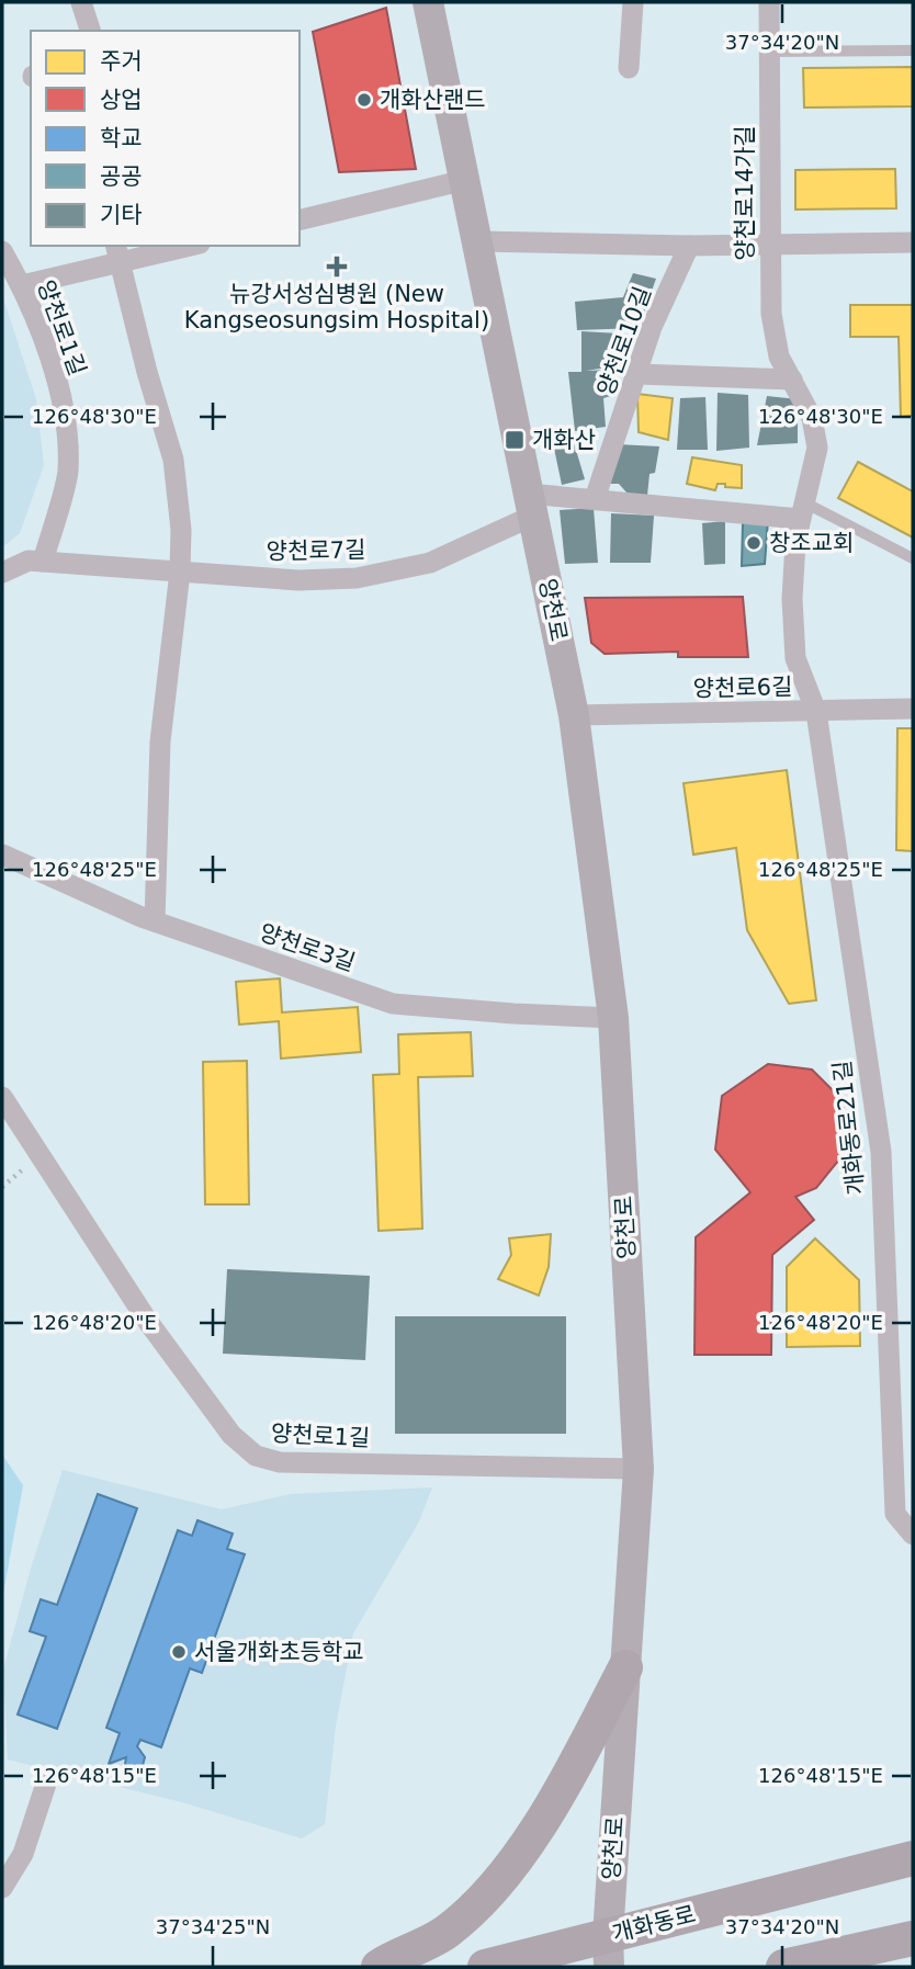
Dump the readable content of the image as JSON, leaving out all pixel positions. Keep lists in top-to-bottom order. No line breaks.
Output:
{"streets":{"main road":["양천로","개화동로"],"street":["양천로14가길","양천로1길","양천로10길","양천로7길","양천로6길","양천로3길","개화동로21길"]},"crossings":[["양천로14가길","양천로6길"],["양천로14가길","개화동로21길"],["양천로1길","양천로7길"],["양천로1길","양천로"],["양천로7길","양천로"],["양천로","양천로6길"],["양천로","양천로3길"],["양천로","개화동로"],["양천로6길","개화동로21길"]],"places":{"other":["개화산랜드","창조교회","서울개화초등학교"],"health":["뉴강서성심병원 (New Kangseosungsim Hospital)"],"transit":["개화산"]},"legend":["주거","상업","학교","공공","기타"],"coordinates":["37°34'20\"N","126°48'30\"E","126°48'25\"E","126°48'20\"E","126°48'15\"E","37°34'25\"N"]}
